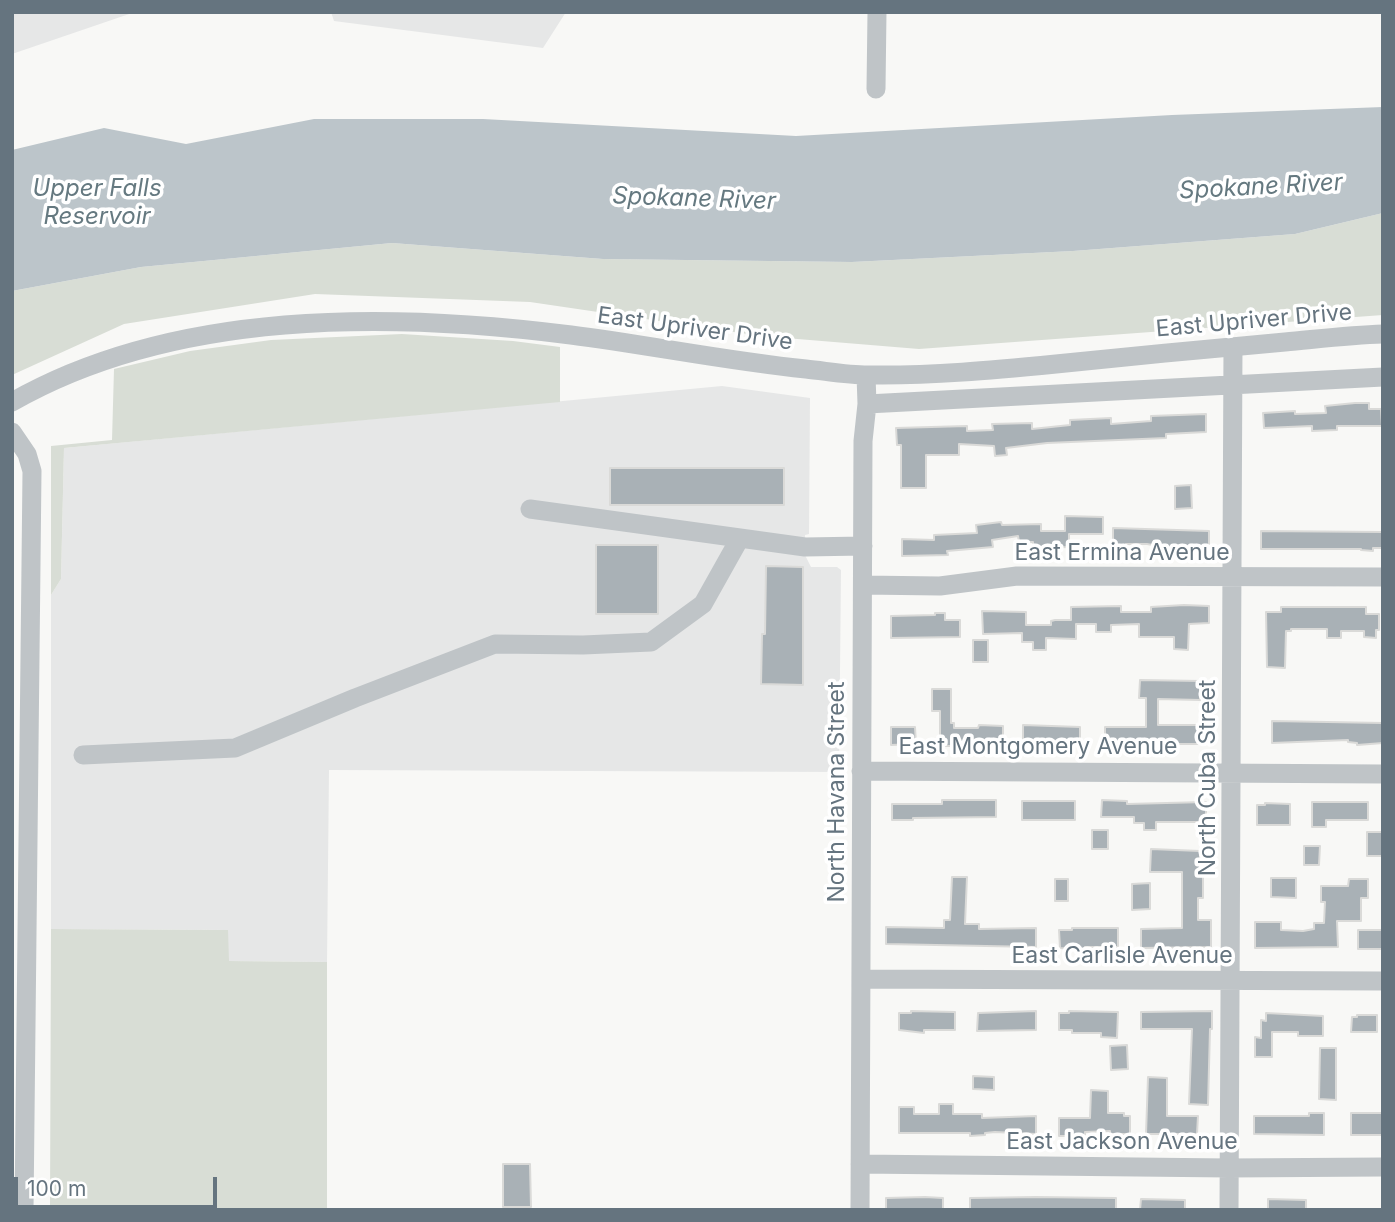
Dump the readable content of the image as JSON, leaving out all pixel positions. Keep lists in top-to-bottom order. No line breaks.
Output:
{"streets":{"street":["East Upriver Drive","East Ermina Avenue","East Montgomery Avenue","North Cuba Street","North Havana Street","East Carlisle Avenue","East Jackson Avenue"]},"crossings":[["East Upriver Drive","North Cuba Street"],["East Upriver Drive","North Havana Street"],["East Ermina Avenue","North Cuba Street"],["East Ermina Avenue","North Havana Street"],["East Montgomery Avenue","North Cuba Street"],["East Montgomery Avenue","North Havana Street"],["North Cuba Street","East Carlisle Avenue"],["North Cuba Street","East Jackson Avenue"],["North Havana Street","East Carlisle Avenue"],["North Havana Street","East Jackson Avenue"]],"water":["Spokane River","Upper Falls Reservoir"],"scale_bar":"100 m"}
